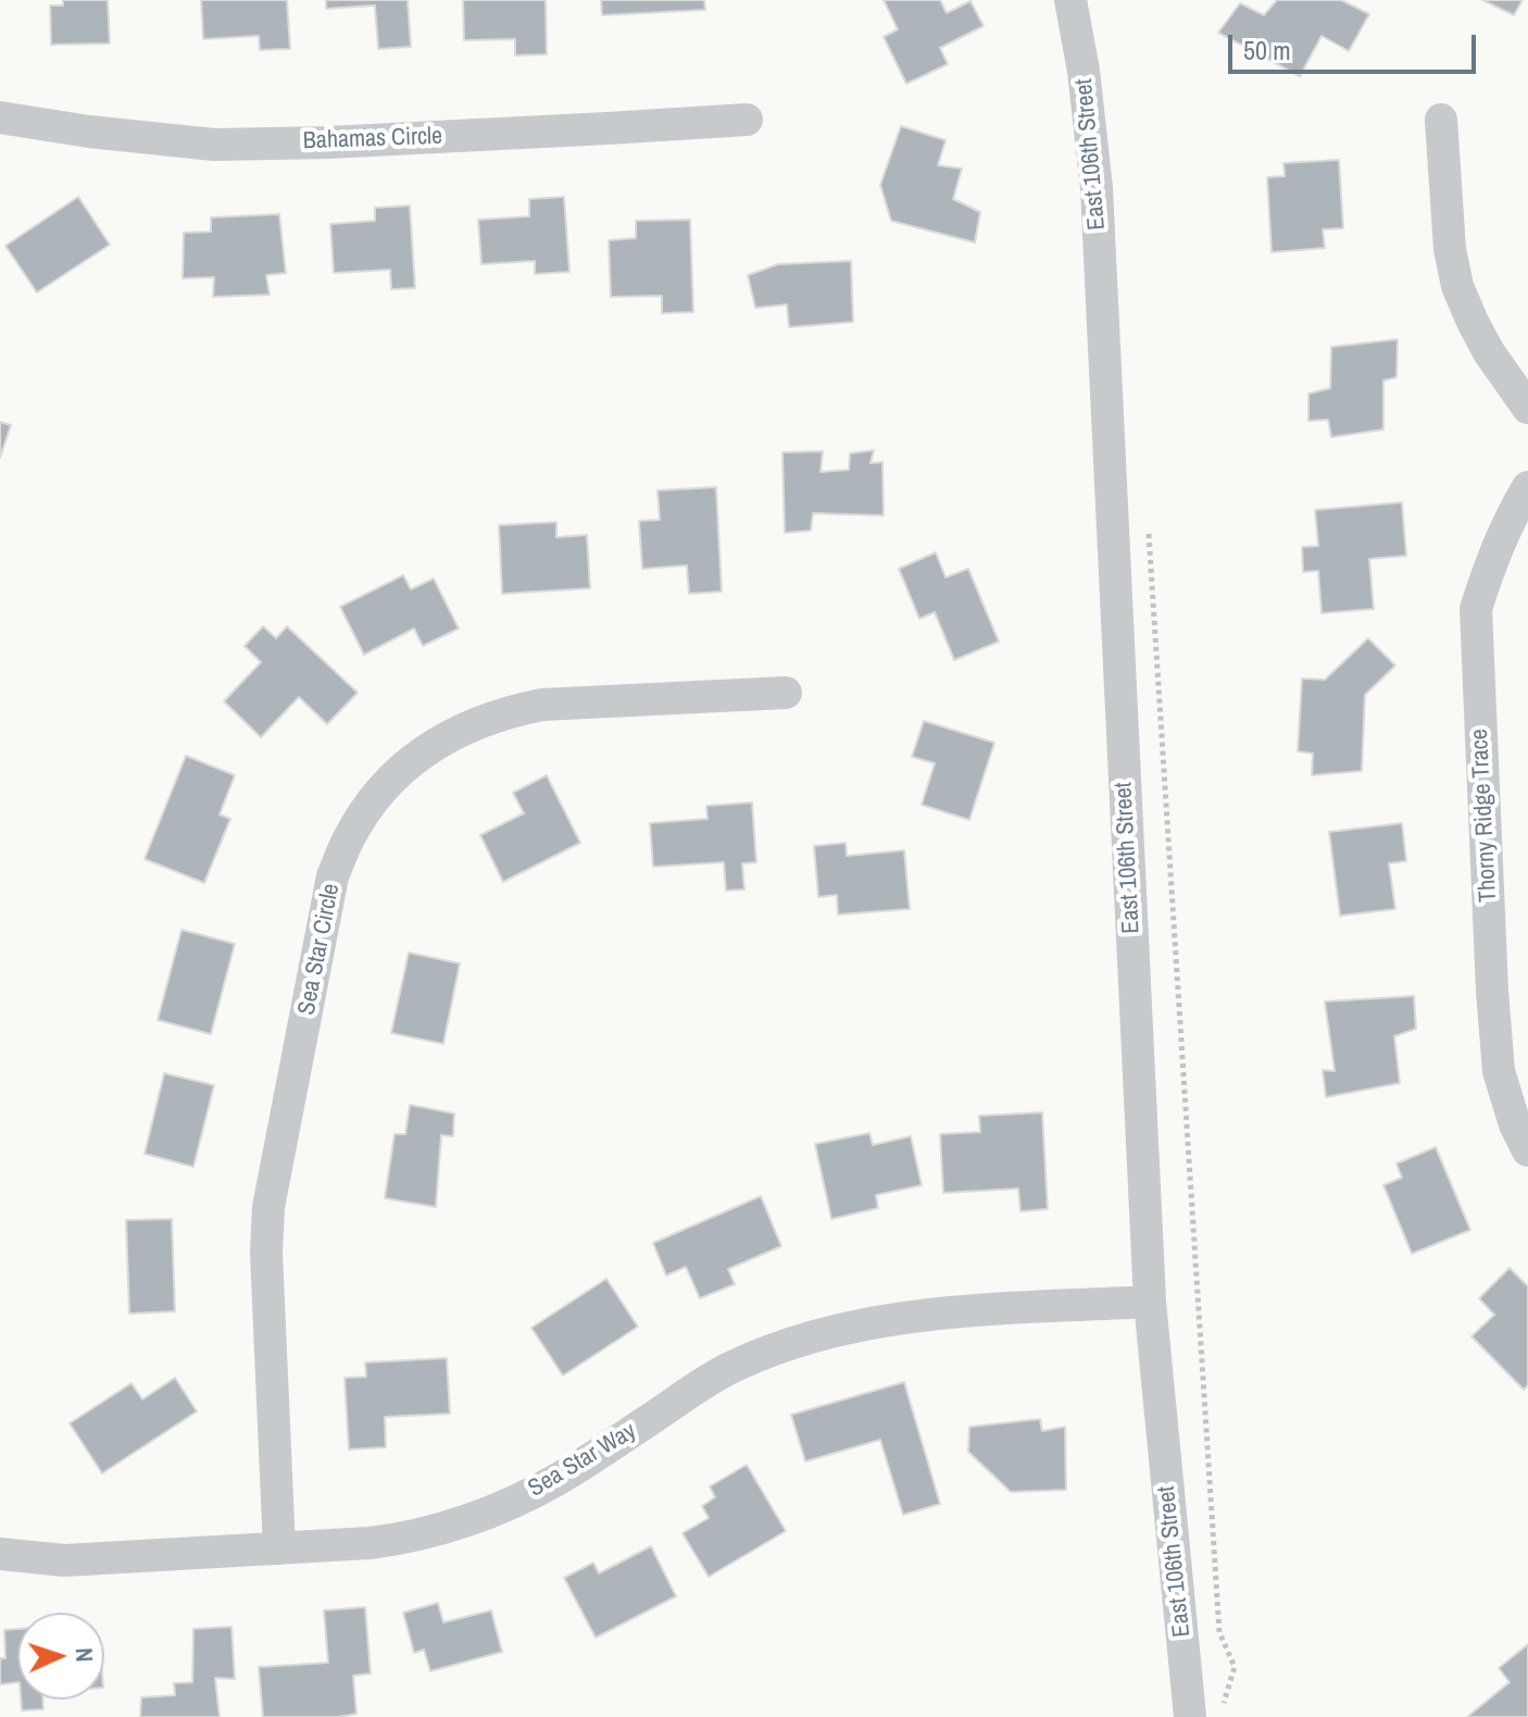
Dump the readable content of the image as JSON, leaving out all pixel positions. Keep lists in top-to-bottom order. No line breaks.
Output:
{"streets":{"street":["Bahamas Circle","East 106th Street","Thorny Ridge Trace","Sea Star Circle","Sea Star Way"]},"crossings":[["East 106th Street","Sea Star Way"],["Sea Star Circle","Sea Star Way"]],"scale_bar":"50 m","north":"right"}
